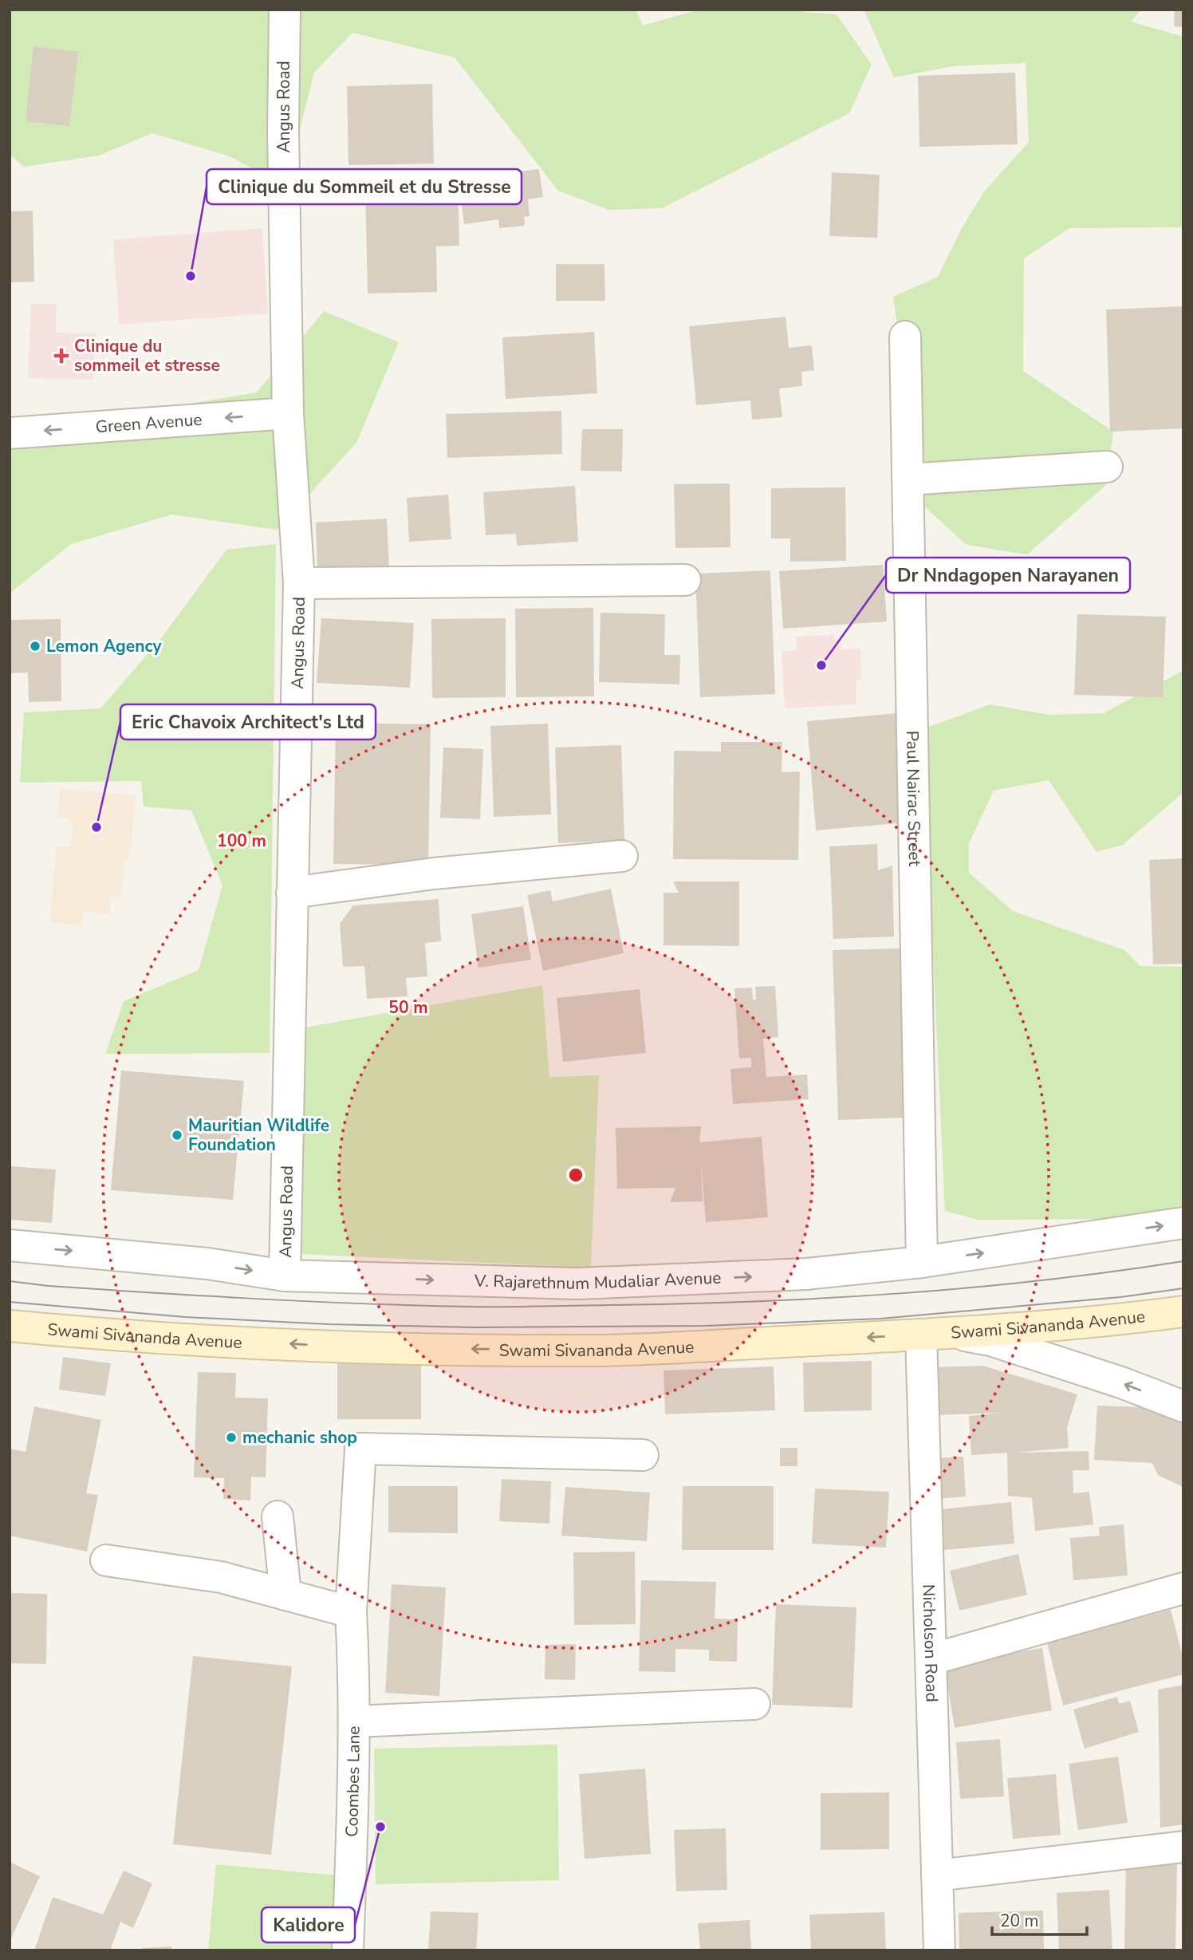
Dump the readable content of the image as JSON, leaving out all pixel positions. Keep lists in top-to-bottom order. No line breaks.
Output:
{"streets":{"street":["Angus Road","Green Avenue","Paul Nairac Street","V. Rajarethnum Mudaliar Avenue","Swami Sivananda Avenue","Nicholson Road","Coombes Lane"]},"crossings":[["Angus Road","Green Avenue"],["Angus Road","V. Rajarethnum Mudaliar Avenue"],["Paul Nairac Street","V. Rajarethnum Mudaliar Avenue"],["Swami Sivananda Avenue","Nicholson Road"]],"one_way":["Green Avenue","V. Rajarethnum Mudaliar Avenue","Swami Sivananda Avenue"],"places":{"other":["Clinique du Sommeil et du Stresse","Lemon Agency","Dr Nndagopen Narayanen","Eric Chavoix Architect's Ltd","Mauritian Wildlife Foundation","mechanic shop","Kalidore"],"health":["Clinique du sommeil et stresse"]},"scale_bar":"20 m","rings":["100 m","50 m"]}
